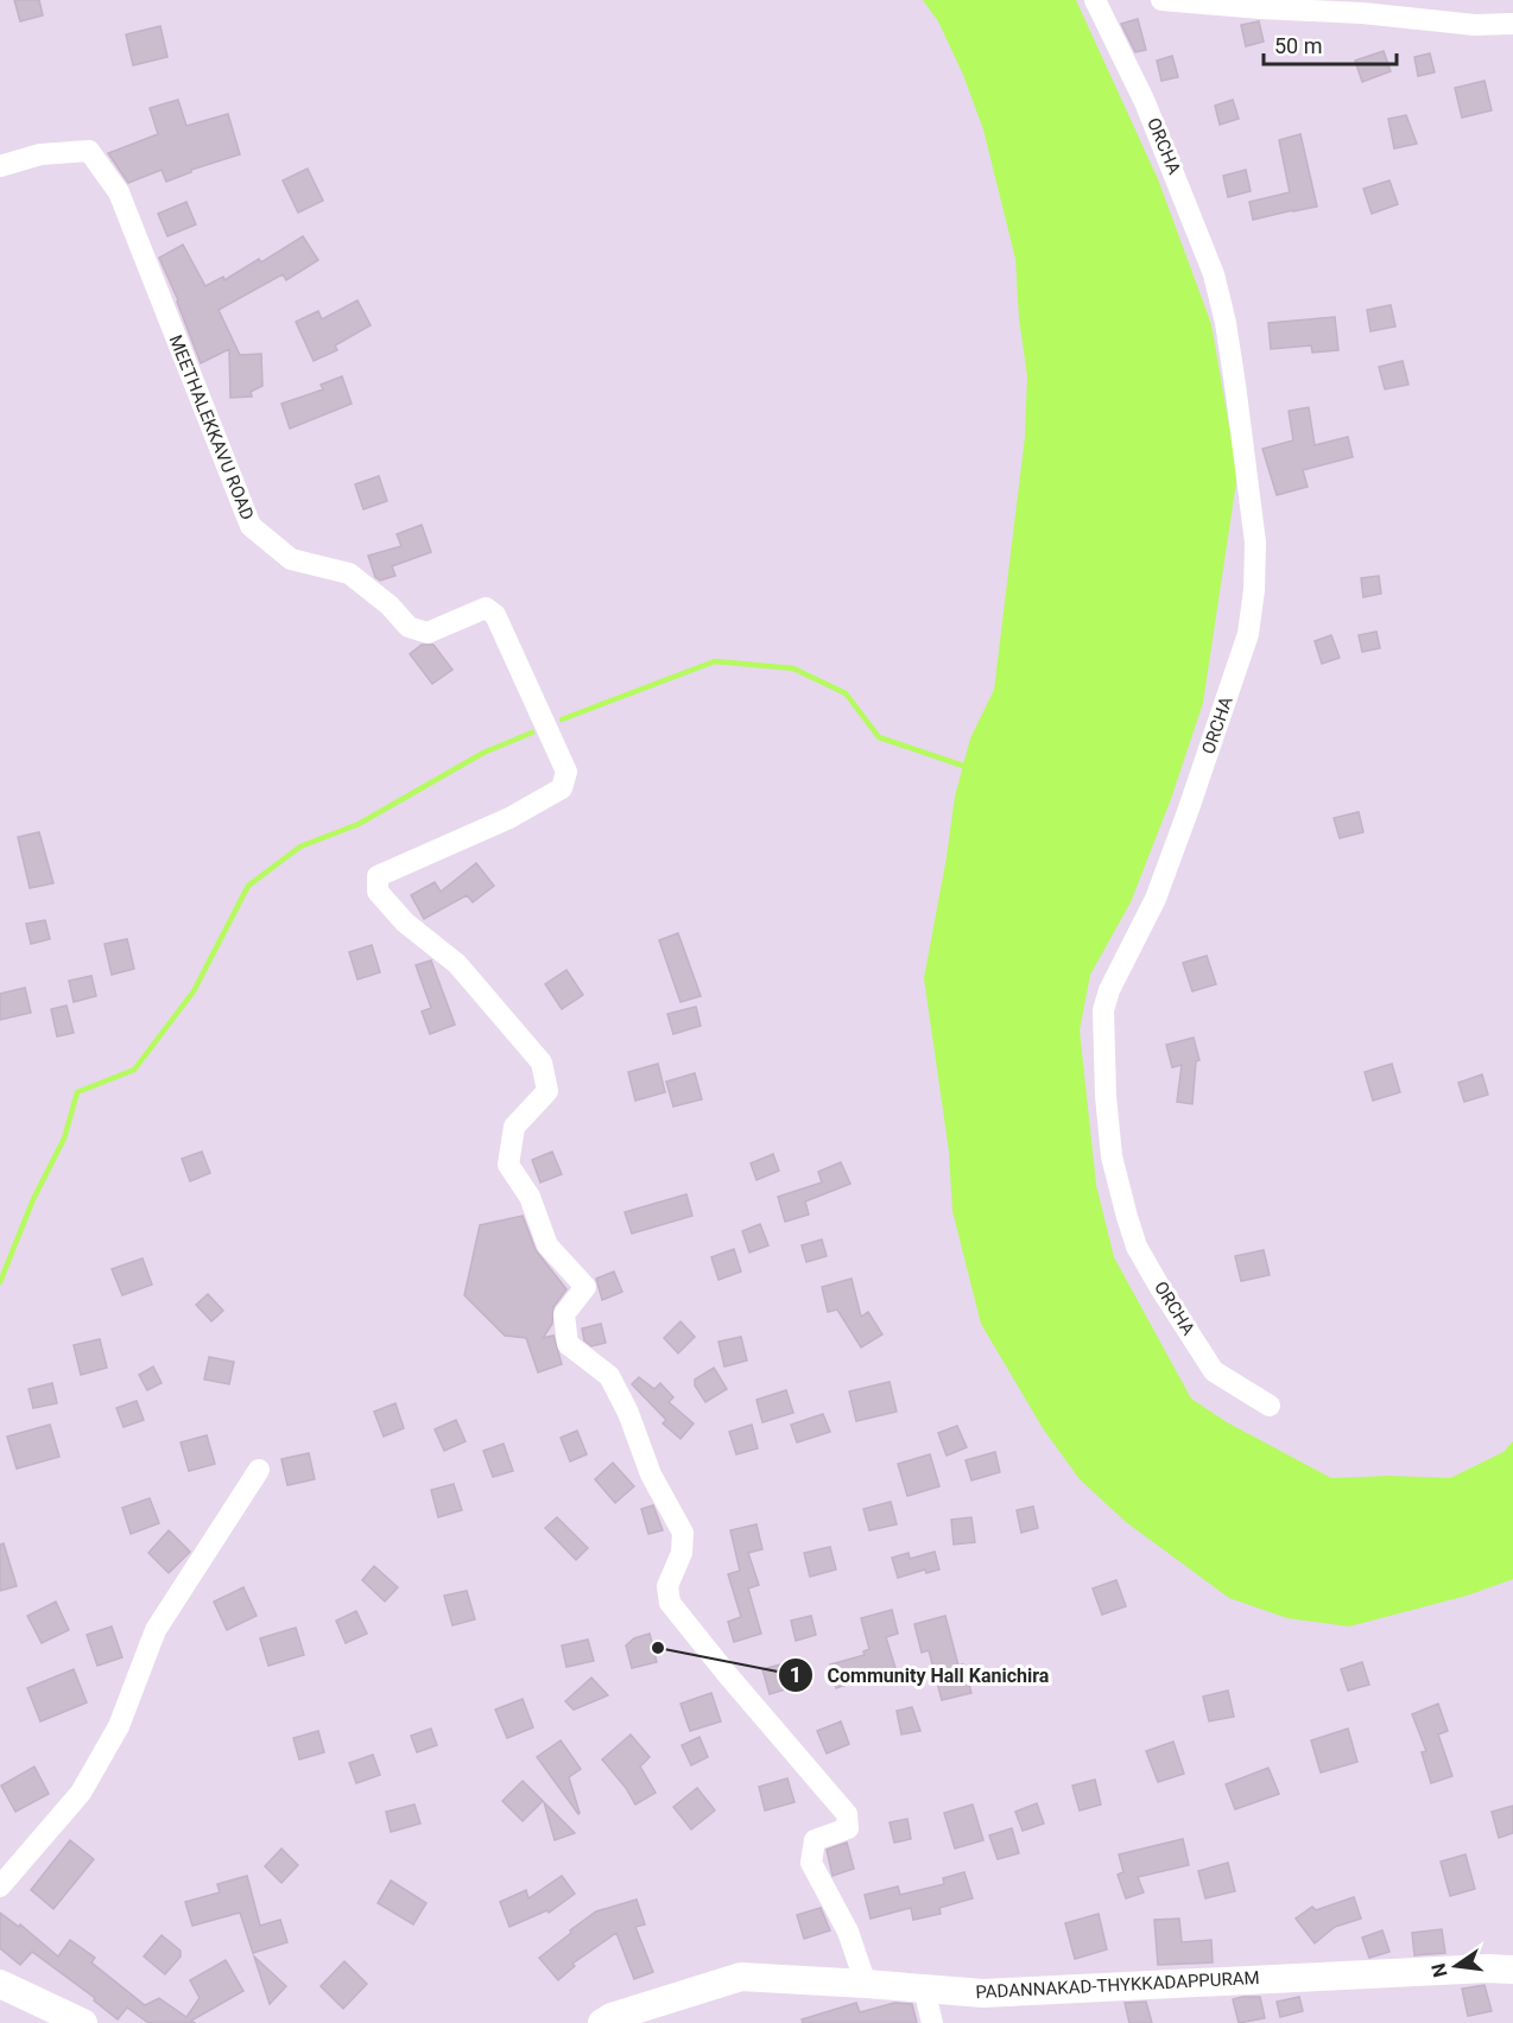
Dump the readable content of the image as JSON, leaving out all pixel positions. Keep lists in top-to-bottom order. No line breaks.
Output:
{"streets":{"main road":["PADANNAKAD-THYKKADAPPURAM"],"street":["ORCHA","MEETHALEKKAVU ROAD"]},"crossings":[["MEETHALEKKAVU ROAD","PADANNAKAD-THYKKADAPPURAM"]],"places":["Community Hall Kanichira"],"scale_bar":"50 m","north":"left"}
